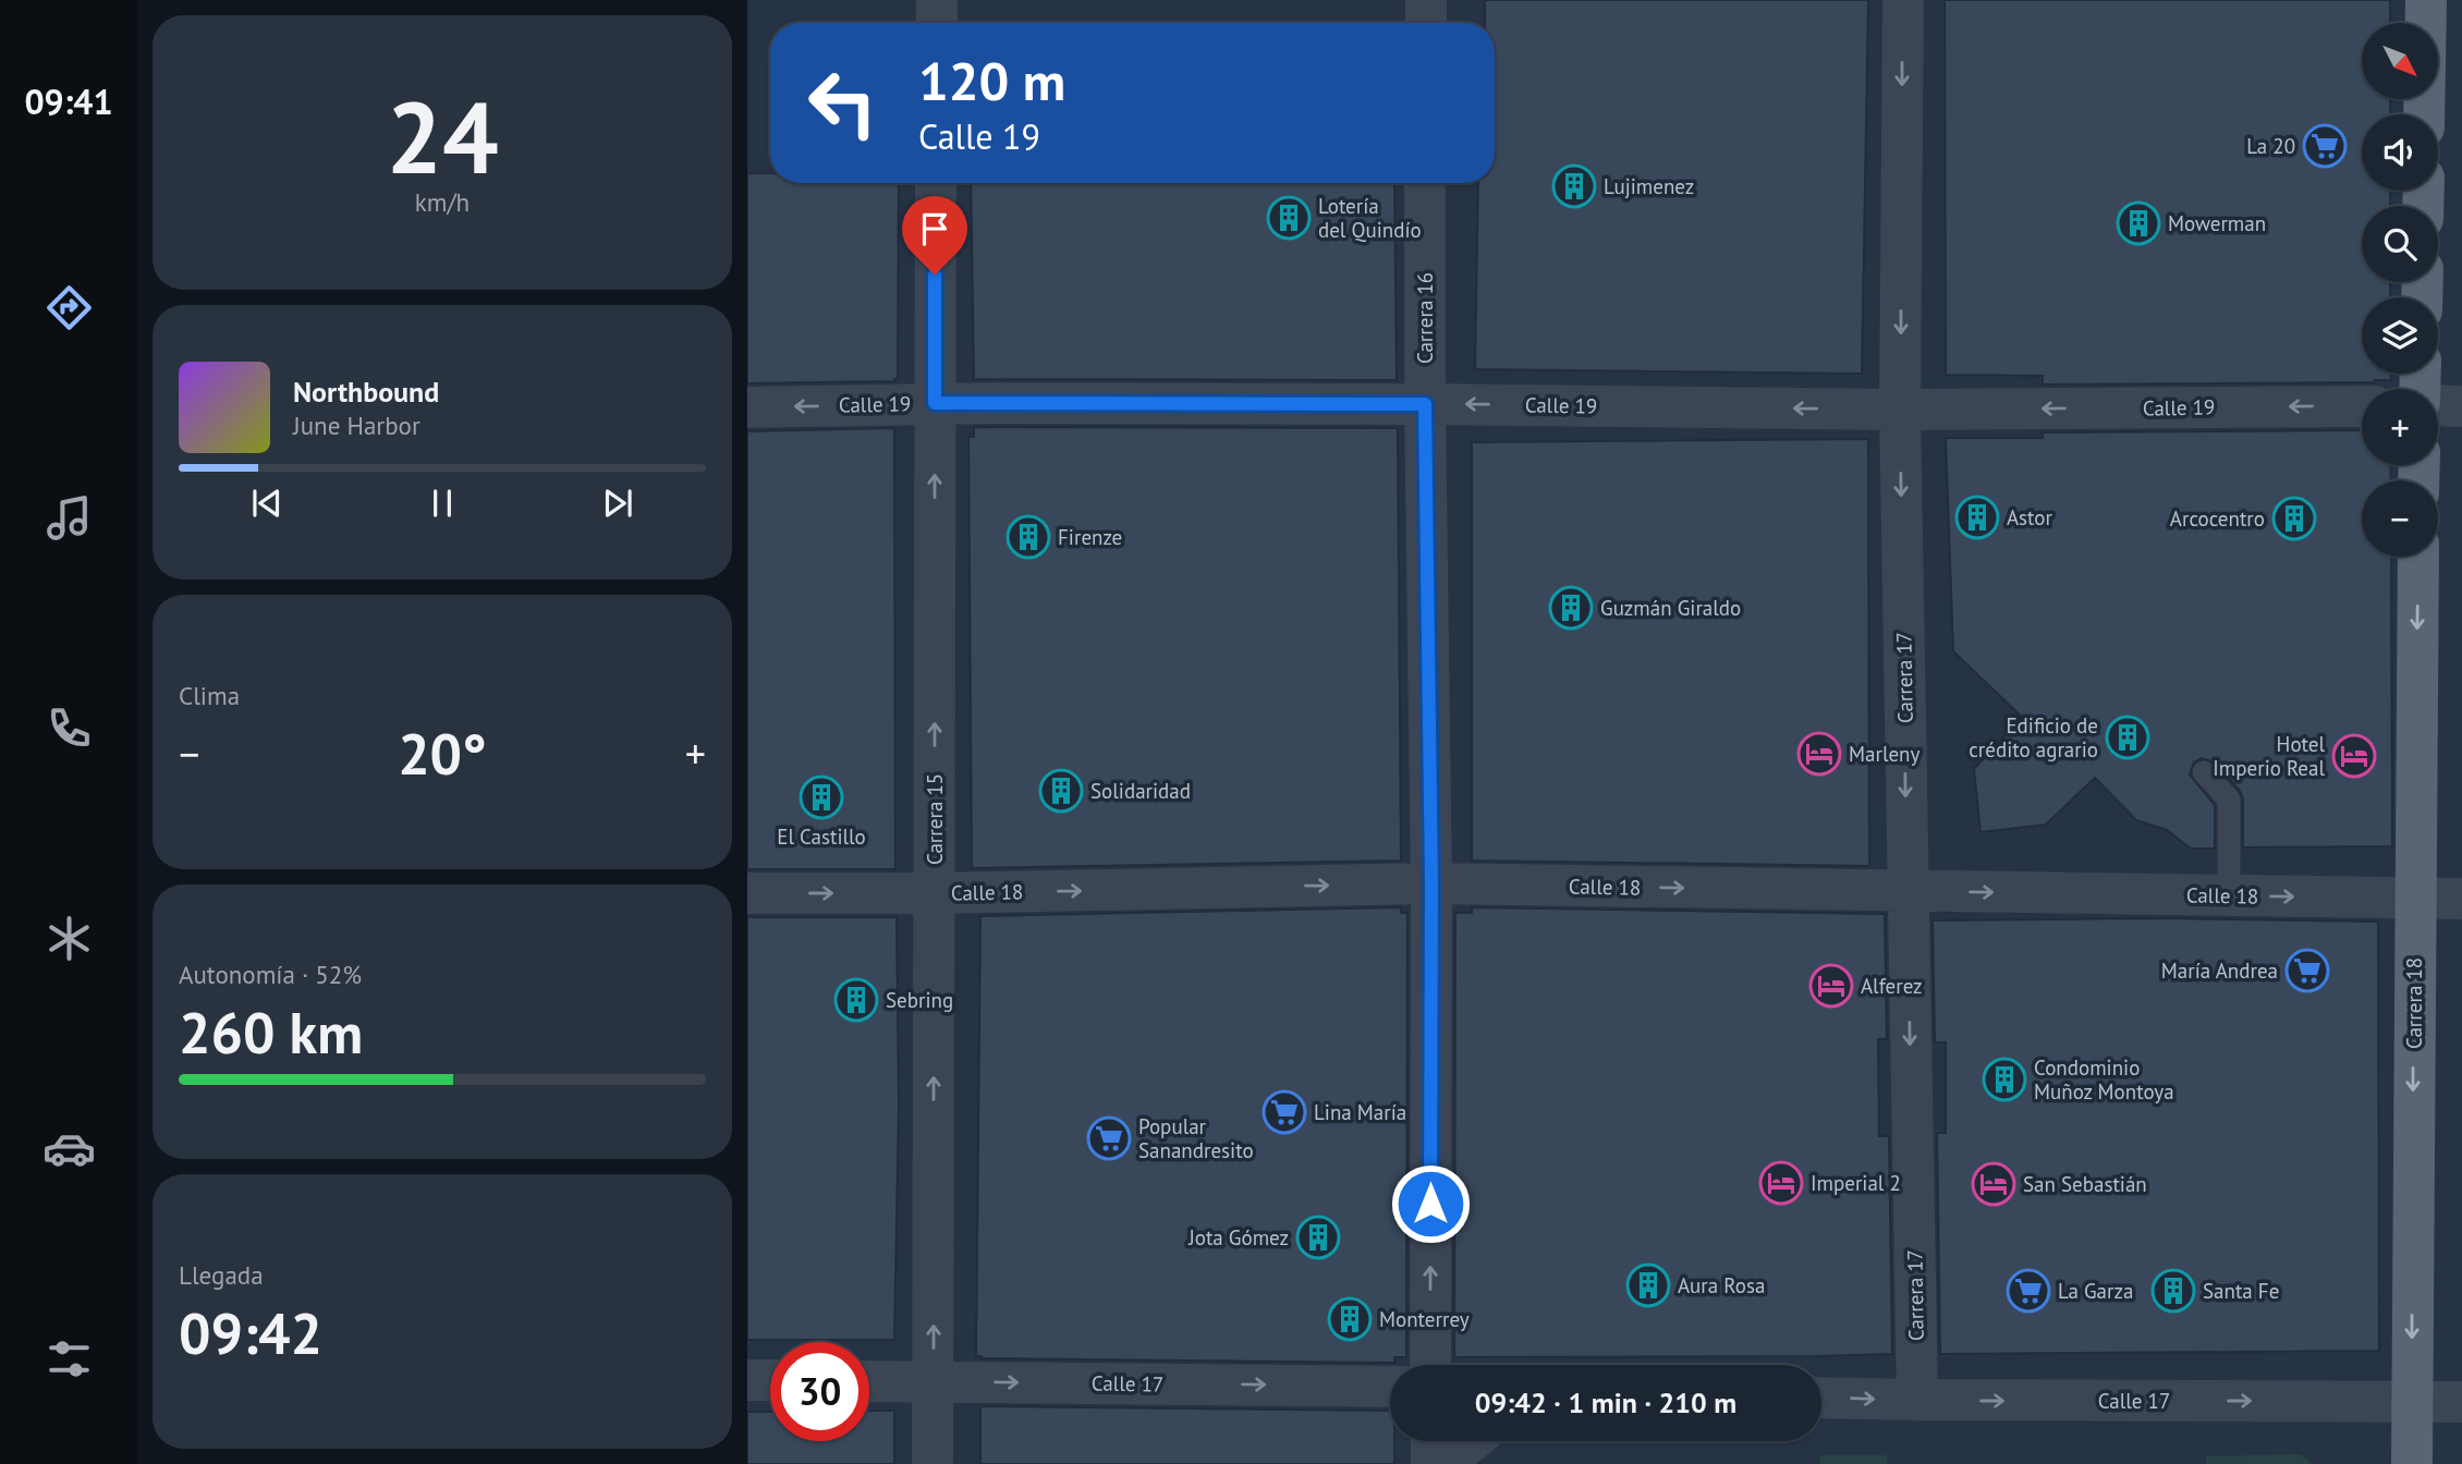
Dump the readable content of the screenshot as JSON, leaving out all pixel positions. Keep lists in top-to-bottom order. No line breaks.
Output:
{"streets":{"main road":["Carrera 18"],"street":["Carrera 16","Calle 19","Carrera 17","Carrera 15","Calle 18","Calle 17"]},"crossings":[["Carrera 16","Calle 19"],["Carrera 16","Calle 18"],["Calle 19","Carrera 17"],["Calle 19","Carrera 15"],["Carrera 17","Calle 18"],["Carrera 17","Calle 17"],["Carrera 15","Calle 18"],["Carrera 15","Calle 17"],["Calle 18","Carrera 18"],["Carrera 18","Calle 17"]],"one_way":["Carrera 16","Calle 19","Carrera 17","Carrera 15","Calle 18","Carrera 18","Calle 17"],"places":{"supermarket":["La 20","María Andrea","Lina María","Popular Sanandresito","La Garza"],"building":["Lujimenez","Lotería del Quindío","Mowerman","Astor","Arcocentro","Firenze","Guzmán Giraldo","Edificio de crédito agrario","Solidaridad","El Castillo","Sebring","Condominio Muñoz Montoya","Jota Gómez","Aura Rosa","Santa Fe","Monterrey"],"hotel":["Marleny","Hotel Imperio Real","Alferez","Imperial 2","San Sebastián"]},"north":"bottom right","page":{"tabs":"09:41","tile":[["24","km/h"],"Clima",["Autonomía · 52%","260 km"],["Llegada","09:42"]],"map_buttons":["+","−"],"turn":["120 m","Calle 19"],"song":["Northbound","June Harbor"],"heat":["−","20°","+"],"limit":"30","trip":"09:42 · 1 min · 210 m"}}
